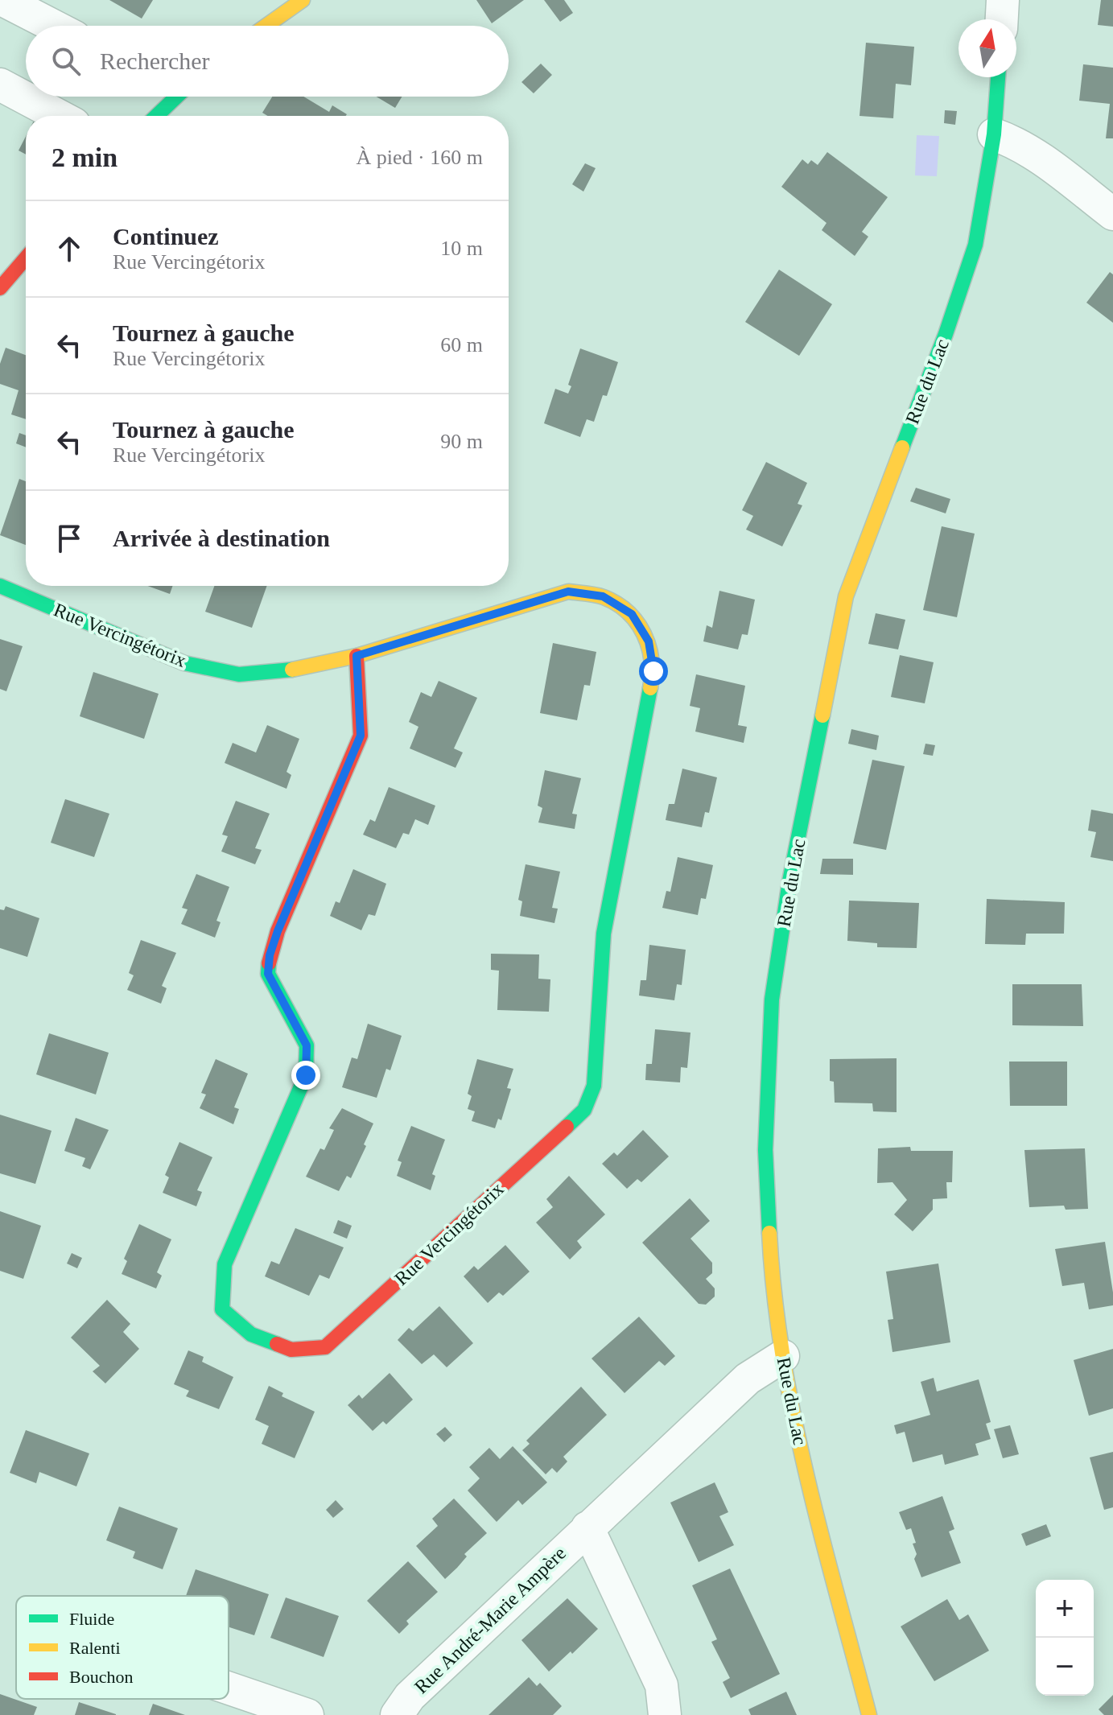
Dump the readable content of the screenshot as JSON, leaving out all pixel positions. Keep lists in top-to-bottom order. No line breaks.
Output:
{"streets":{"street":["Rue du Lac","Rue Vercingétorix","Rue André-Marie Ampère"]},"crossings":[["Rue du Lac","Rue André-Marie Ampère"]],"legend":["Fluide","Ralenti","Bouchon"],"north":"top","page":{"search":"Rechercher","heading":["2 min","À pied · 160 m"],"list":[["Continuez","Rue Vercingétorix","10 m"],["Tournez à gauche","Rue Vercingétorix","60 m"],["Tournez à gauche","Rue Vercingétorix","90 m"],"Arrivée à destination"],"map_buttons":["+","−"]}}
